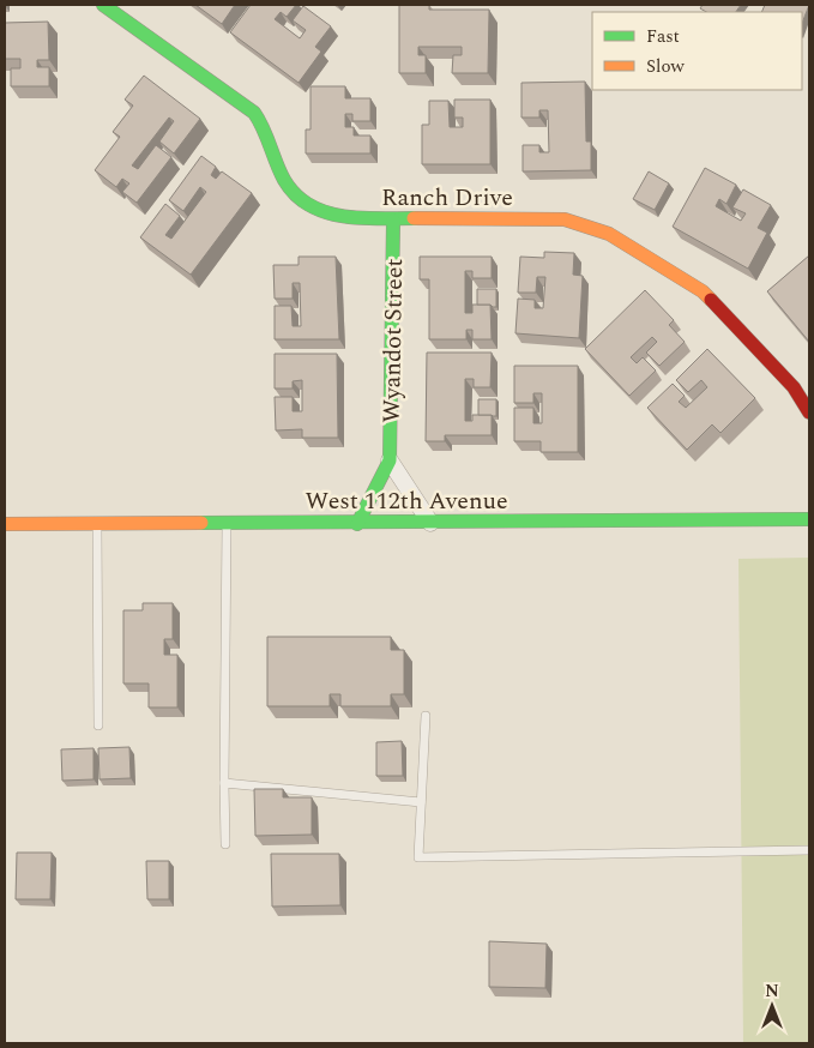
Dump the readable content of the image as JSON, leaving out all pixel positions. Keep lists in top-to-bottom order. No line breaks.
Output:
{"streets":{"street":["Ranch Drive","Wyandot Street","West 112th Avenue"]},"crossings":[["Ranch Drive","Wyandot Street"],["Wyandot Street","West 112th Avenue"]],"legend":["Fast","Slow"],"north":"top"}
